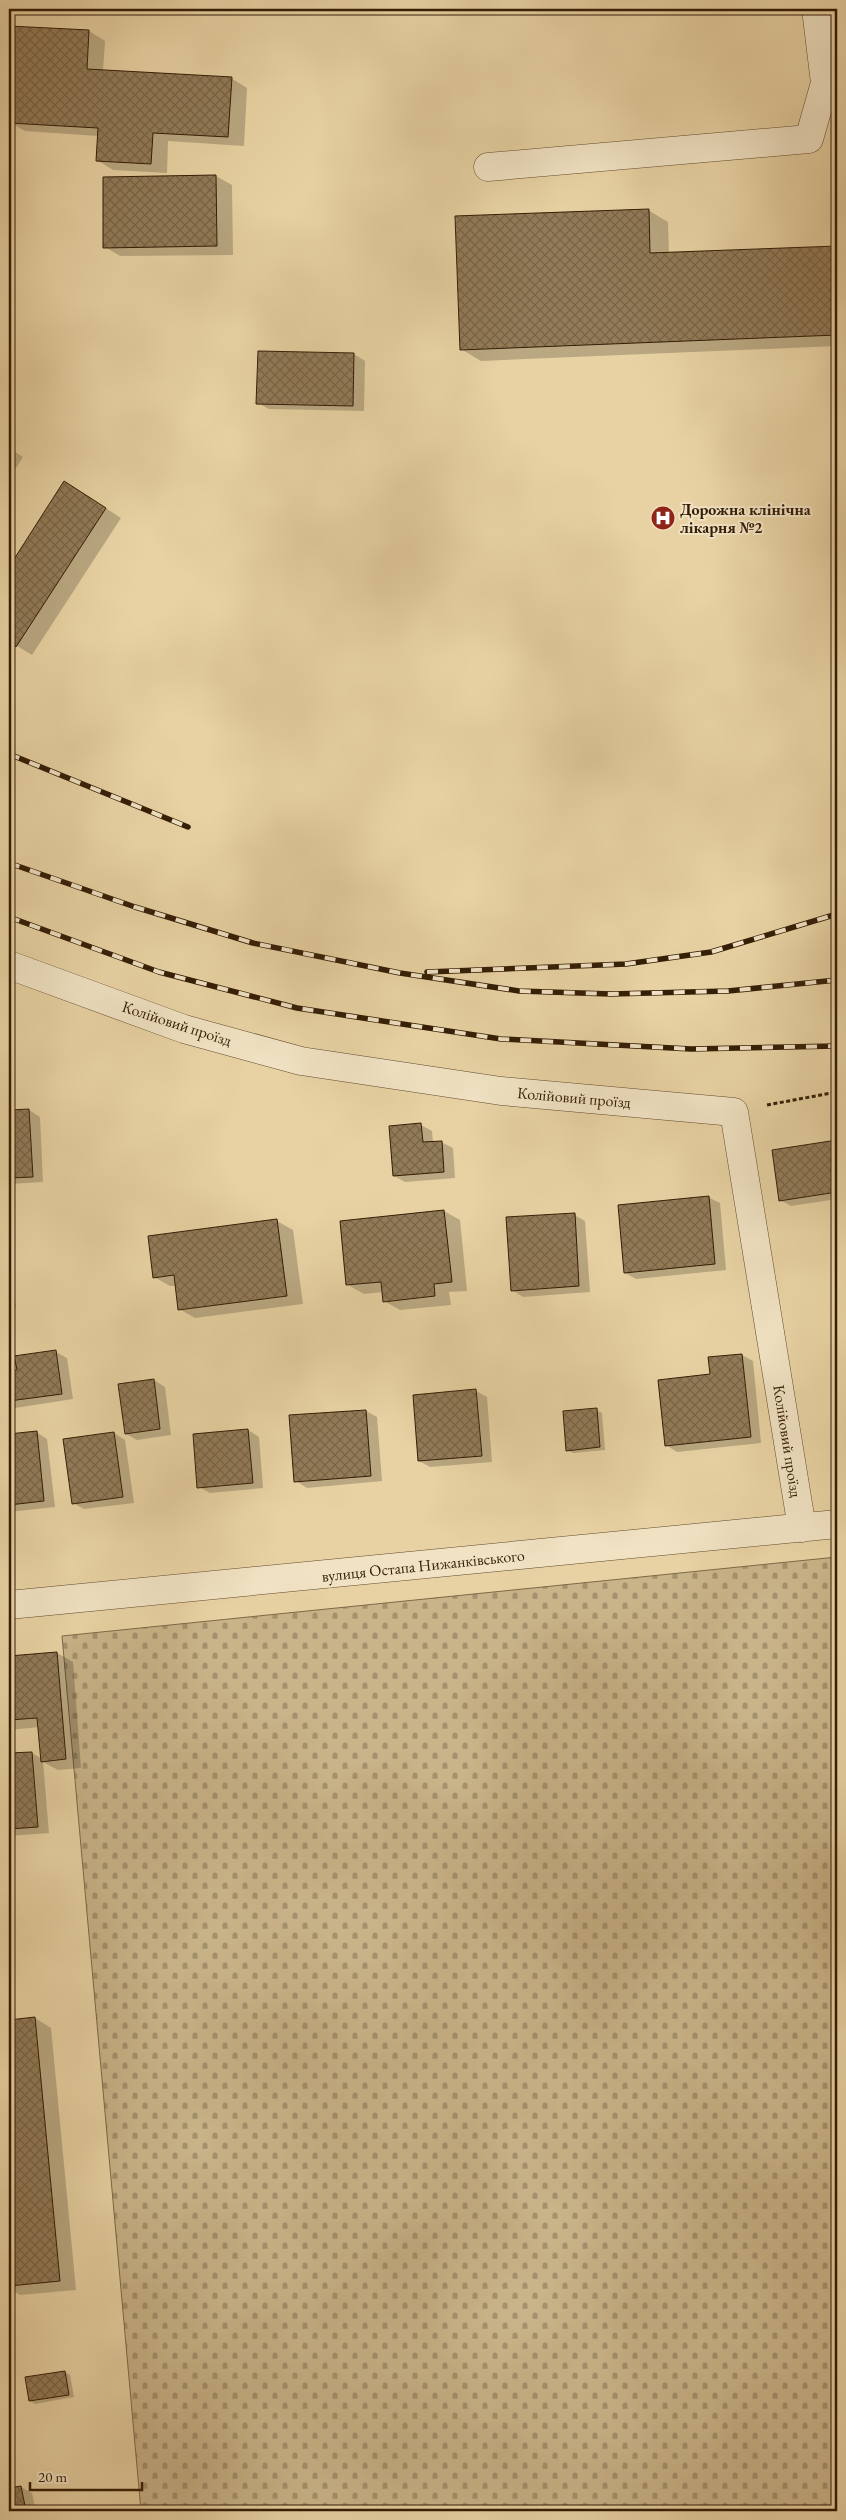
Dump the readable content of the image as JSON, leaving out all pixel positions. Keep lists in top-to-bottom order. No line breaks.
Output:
{"streets":{"street":["Колійовий проїзд","вулиця Остапа Нижанківського"]},"crossings":[["Колійовий проїзд","вулиця Остапа Нижанківського"]],"places":{"hospital":["Дорожна клінічна лікарня №2"]},"scale_bar":"20 m"}
